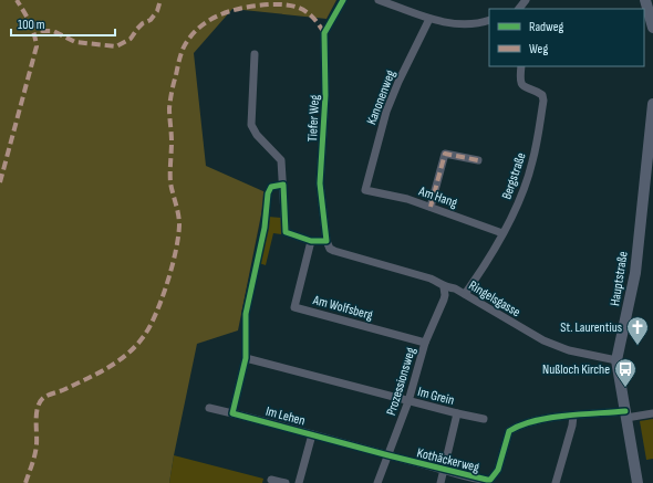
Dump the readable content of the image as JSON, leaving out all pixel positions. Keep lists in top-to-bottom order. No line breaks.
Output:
{"streets":{"main road":["Hauptstraße"],"street":["Kanonenweg","Tiefer Weg","Bergstraße","Am Hang","Ringelsgasse","Am Wolfsberg","Prozessionsweg","Im Grein","Im Lehen","Kothäckerweg"]},"crossings":[["Kanonenweg","Am Hang"],["Tiefer Weg","Ringelsgasse"],["Bergstraße","Am Hang"],["Bergstraße","Ringelsgasse"],["Hauptstraße","Ringelsgasse"],["Hauptstraße","Kothäckerweg"],["Ringelsgasse","Prozessionsweg"],["Am Wolfsberg","Prozessionsweg"],["Prozessionsweg","Im Grein"],["Prozessionsweg","Im Lehen"],["Prozessionsweg","Kothäckerweg"],["Im Grein","Kothäckerweg"],["Im Lehen","Kothäckerweg"]],"places":{"church":["St. Laurentius"],"bus stop":["Nußloch Kirche"]},"legend":["Radweg","Weg"],"scale_bar":"100 m"}
